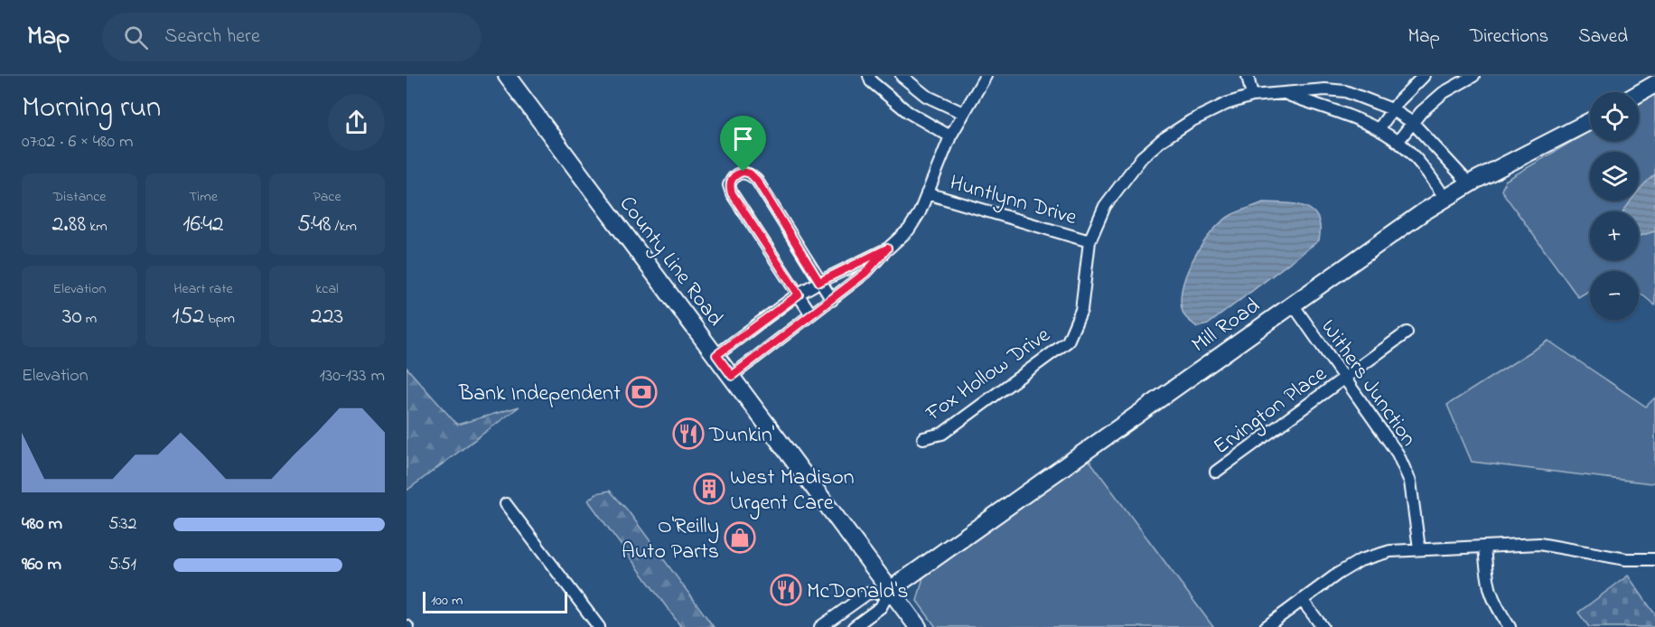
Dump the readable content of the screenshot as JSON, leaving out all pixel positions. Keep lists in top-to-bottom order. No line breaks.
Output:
{"streets":{"street":["Huntlynn Drive","County Line Road","Mill Road","Fox Hollow Drive","Withers Junction","Ervington Place"]},"crossings":[["Huntlynn Drive","Fox Hollow Drive"],["County Line Road","Mill Road"],["Mill Road","Fox Hollow Drive"],["Mill Road","Withers Junction"],["Withers Junction","Ervington Place"]],"places":{"bank":["Bank Independent"],"restaurant":["Dunkin'","McDonald's"],"building":["West Madison Urgent Care"],"shop":["O'Reilly Auto Parts"]},"scale_bar":"100 m","page":{"header":"Map","search":"Search here","nav":["Map","Directions","Saved"],"heading":["Morning run","07:02 · 6 × 480 m"],"map_buttons":["+","−"],"stats":[["Distance","2.88 km"],["Time","16:42"],["Pace","5:48 /km"],["Elevation","30 m"],["Heart rate","152 bpm"],["kcal","223"]],"chart":["Elevation","130–133 m"],"list":[{"name":"480 m","note":"5:32"},{"name":"960 m","note":"5:51"}],"scale":"100 m"}}
